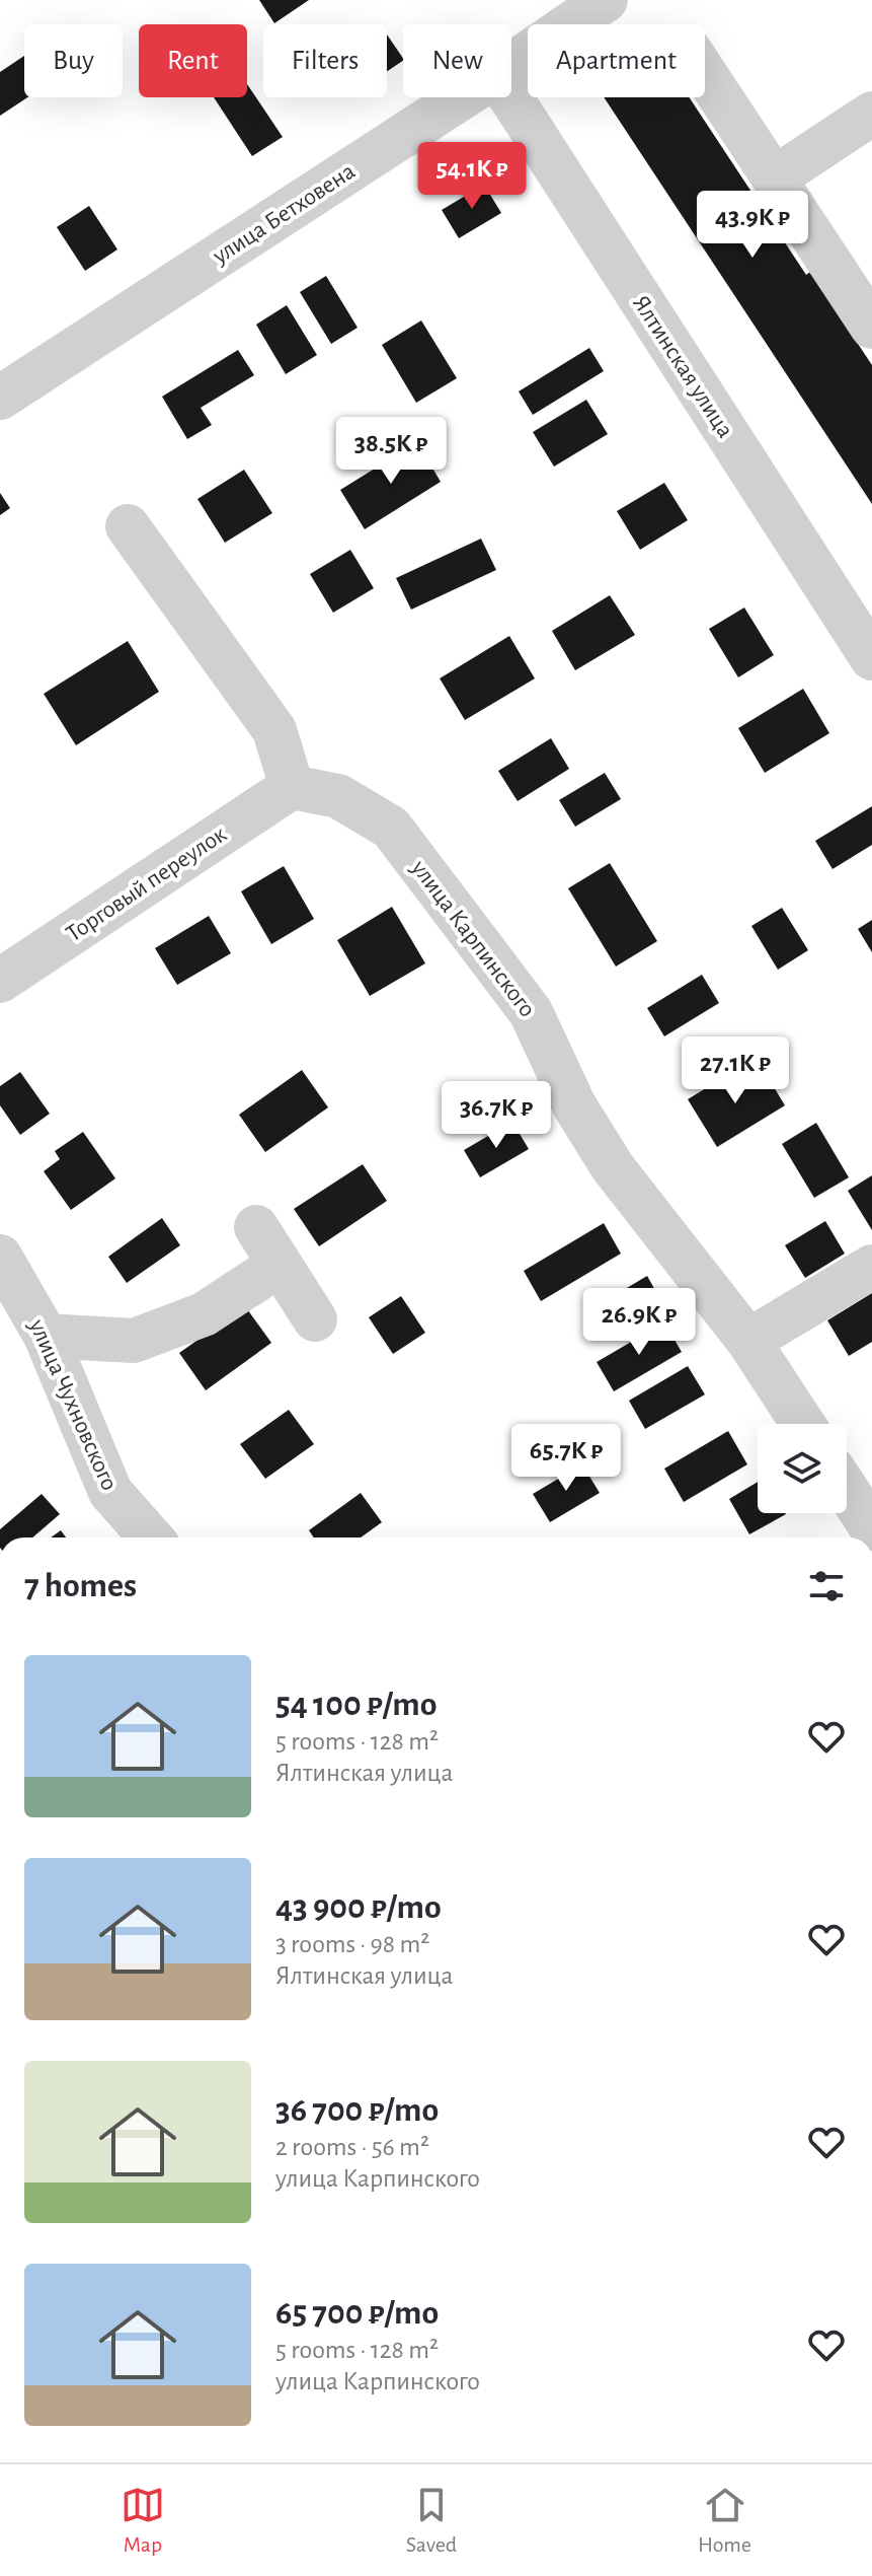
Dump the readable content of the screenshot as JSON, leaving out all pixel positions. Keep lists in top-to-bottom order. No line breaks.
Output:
{"streets":{"street":["улица Бетховена","Ялтинская улица","Торговый переулок","улица Карпинского","улица Чухновского"]},"crossings":[["Торговый переулок","улица Карпинского"]],"page":{"chip":["Buy","Rent","Filters","New","Apartment"],"price":["54.1K ₽","43.9K ₽","38.5K ₽","27.1K ₽","36.7K ₽","26.9K ₽","65.7K ₽"],"heading":"7 homes","list":[{"name":"54 100 ₽/mo","note":"5 rooms · 128 m² · Ялтинская улица"},{"name":"43 900 ₽/mo","note":"3 rooms · 98 m² · Ялтинская улица"},{"name":"36 700 ₽/mo","note":"2 rooms · 56 m² · улица Карпинского"},{"name":"65 700 ₽/mo","note":"5 rooms · 128 m² · улица Карпинского"}],"tabs":["Map","Saved","Home"]}}
